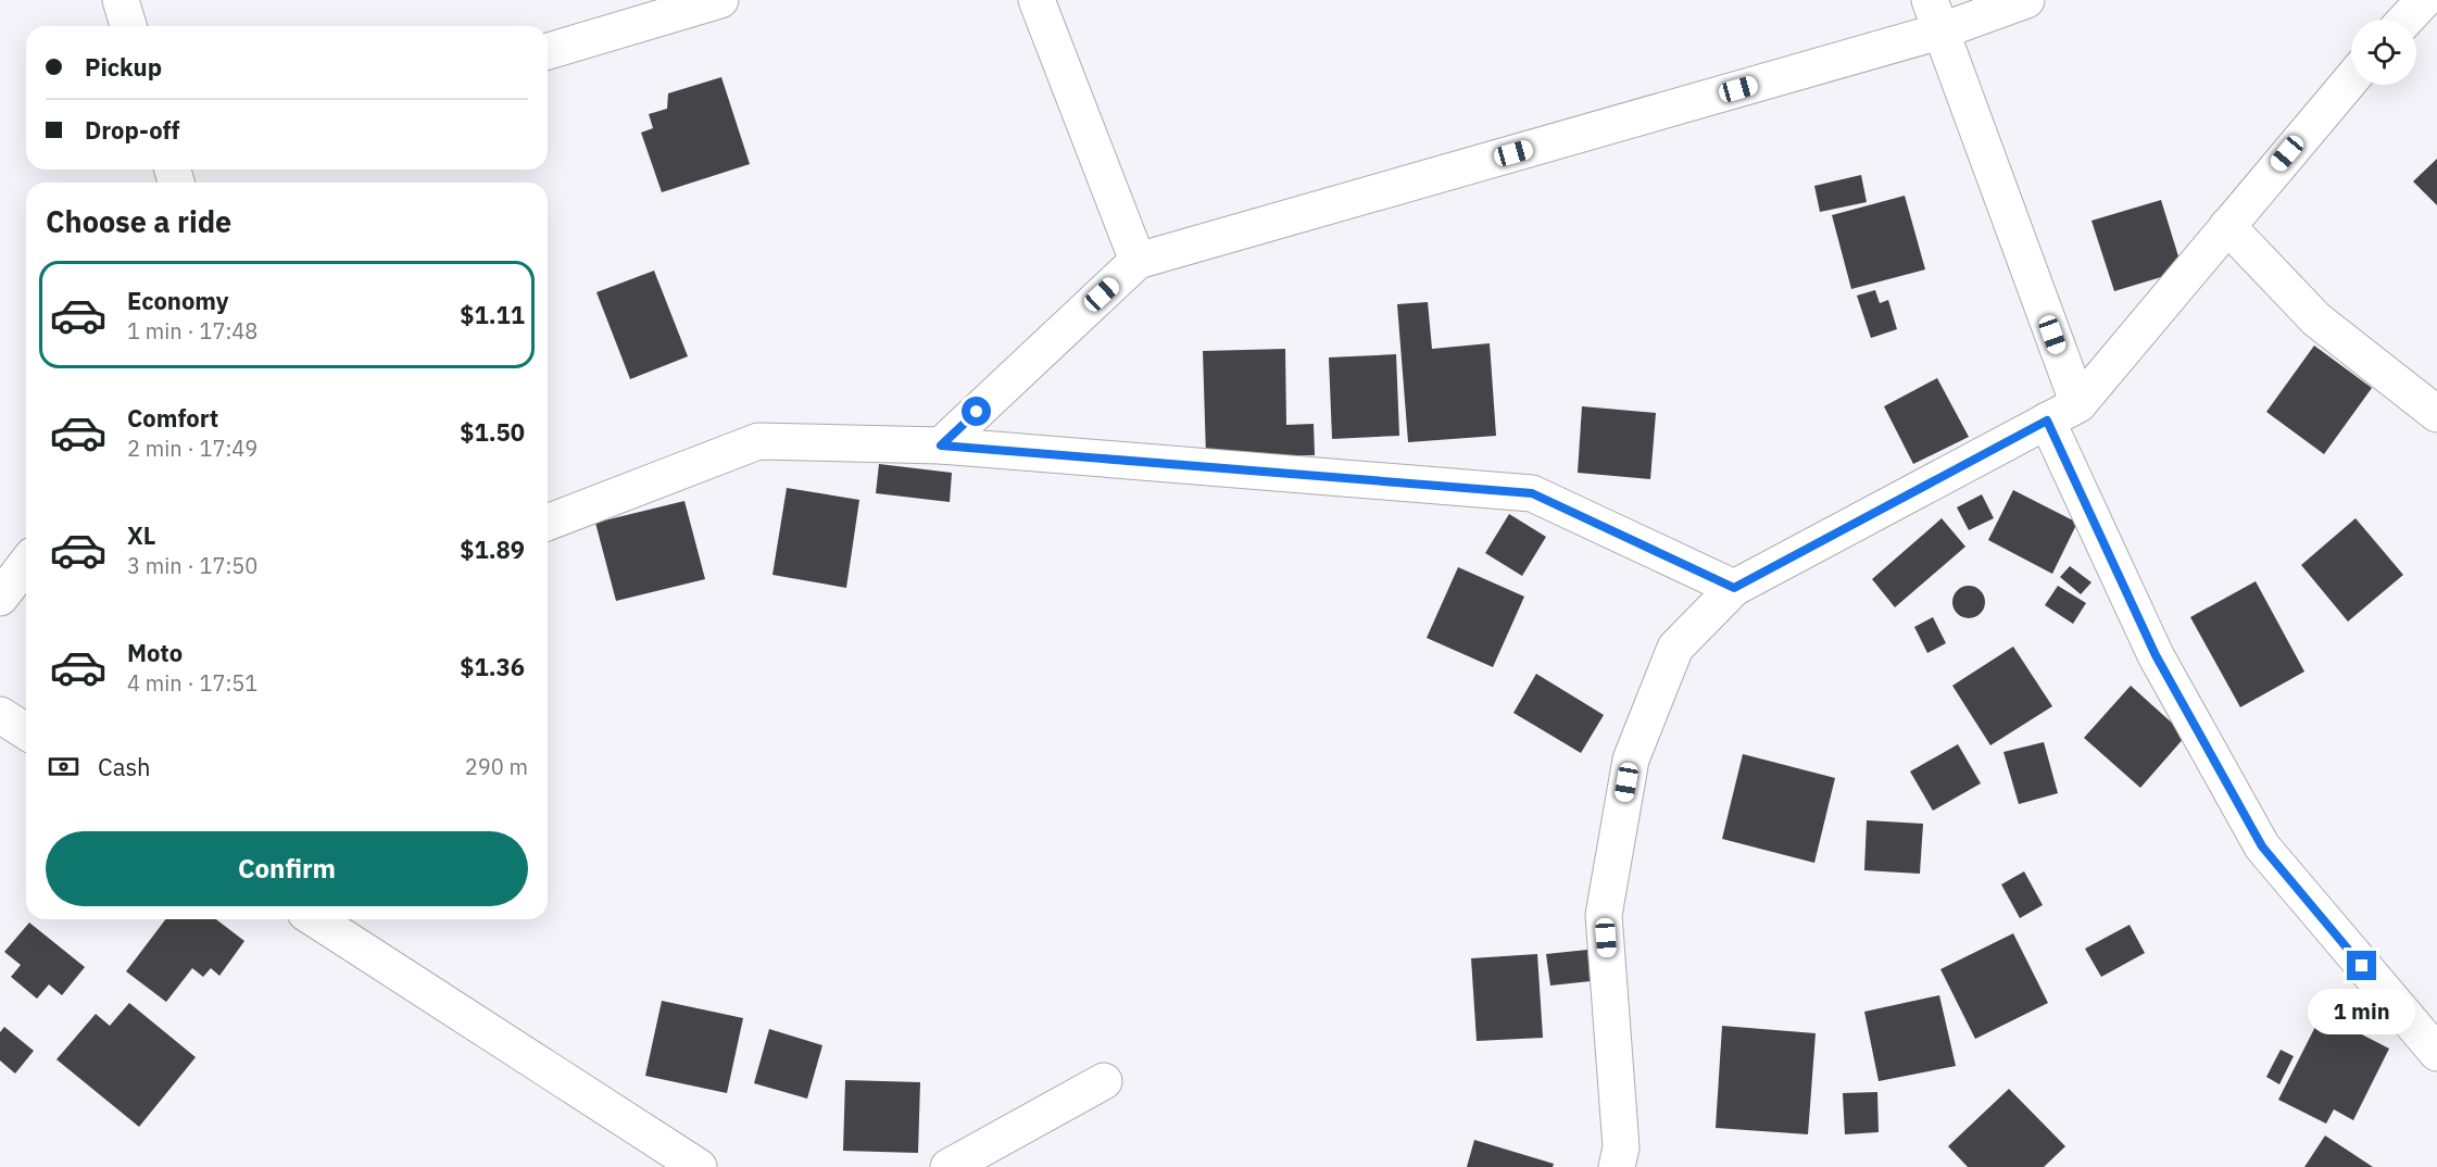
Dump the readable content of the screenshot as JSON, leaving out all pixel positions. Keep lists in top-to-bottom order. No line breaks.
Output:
{"page":{"banner":["Pickup","Drop-off"],"heading":"Choose a ride","list":[{"name":"Economy","note":"1 min · 17:48","value":"$1.11"},{"name":"Comfort","note":"2 min · 17:49","value":"$1.50"},{"name":"XL","note":"3 min · 17:50","value":"$1.89"},{"name":"Moto","note":"4 min · 17:51","value":"$1.36"}],"pay":["Cash","290 m"],"buttons":"Confirm","bubble":"1 min"}}
